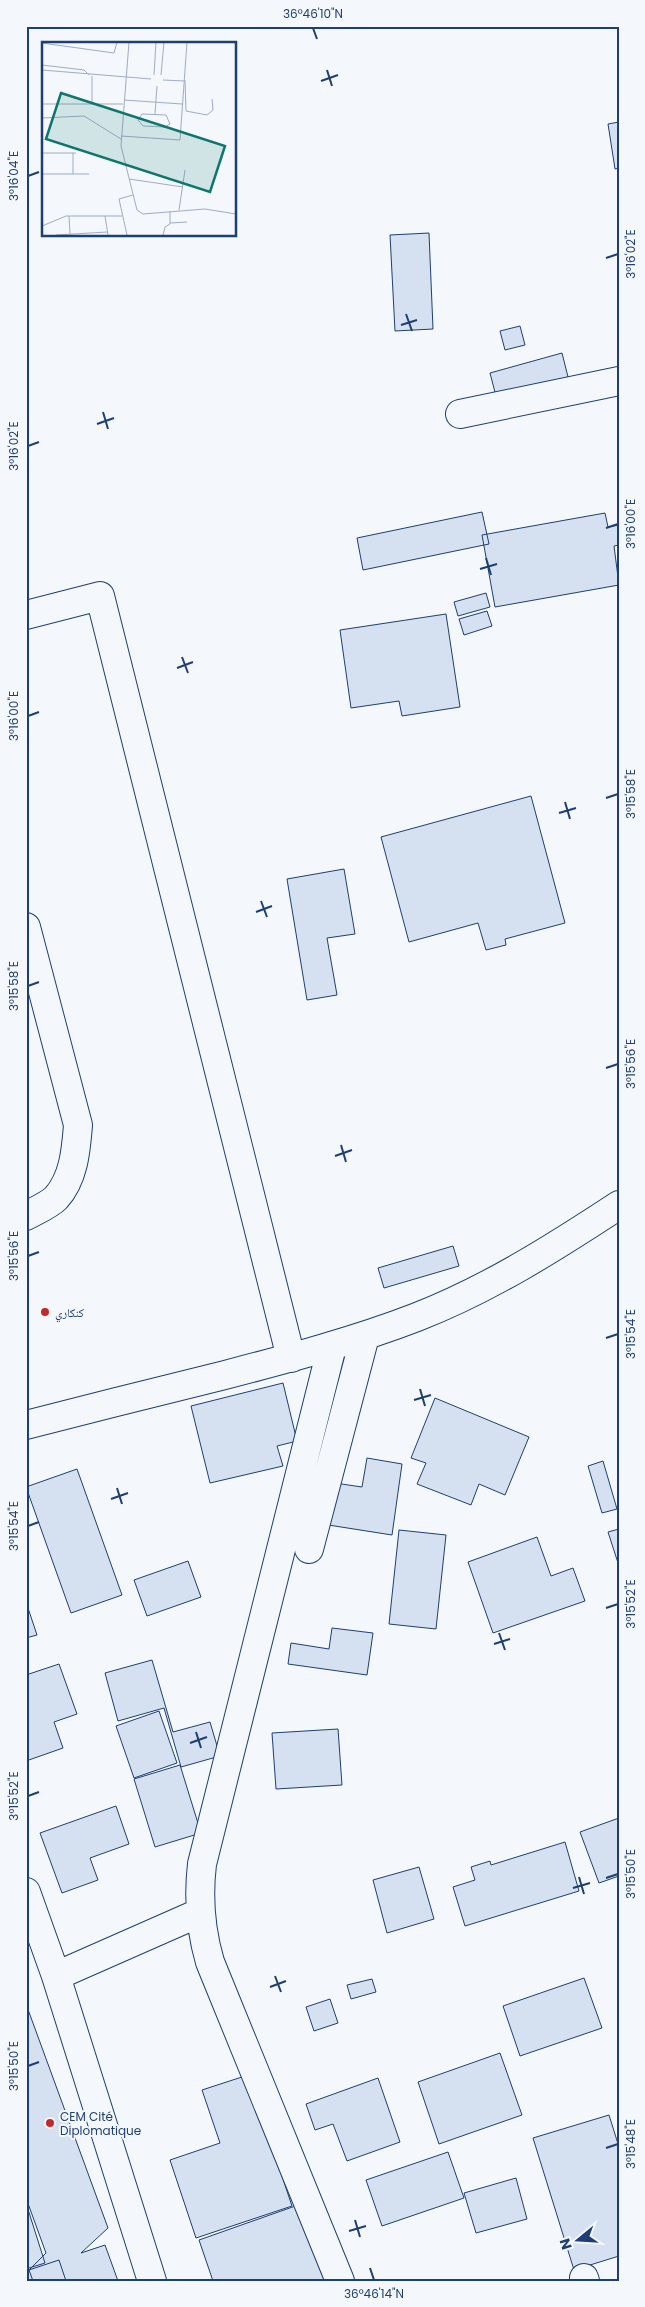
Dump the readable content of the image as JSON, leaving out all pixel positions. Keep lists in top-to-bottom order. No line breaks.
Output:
{"places":["كنكاري","CEM Cité Diplomatique"],"north":"left","coordinates":["36°46'10\"N","3°16'04\"E","3°16'02\"E","3°16'00\"E","3°15'58\"E","3°15'56\"E","3°15'54\"E","3°15'52\"E","3°15'50\"E","3°15'48\"E","36°46'14\"N"]}
